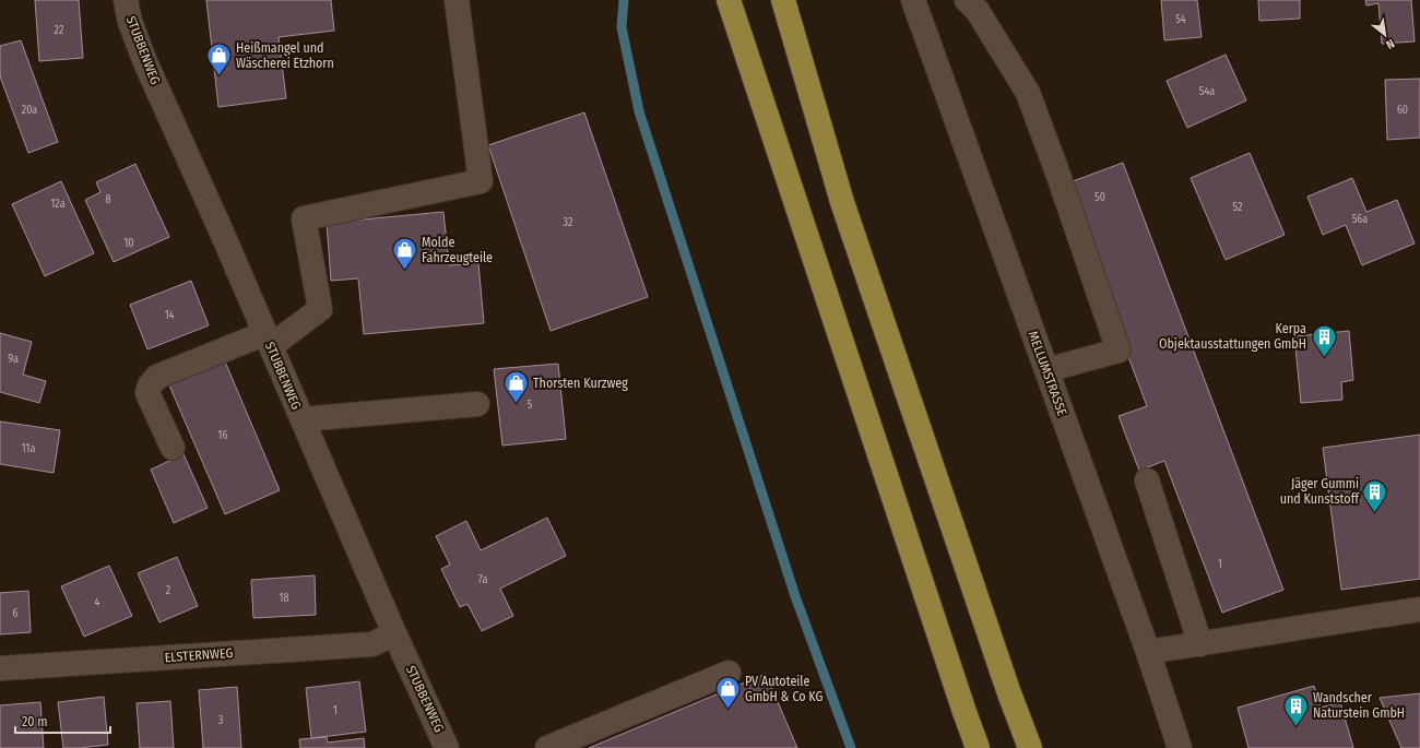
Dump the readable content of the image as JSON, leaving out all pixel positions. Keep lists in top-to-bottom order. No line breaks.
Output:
{"streets":{"street":["STUBBENWEG","MELLUMSTRASSE","ELSTERNWEG"]},"crossings":[["STUBBENWEG","ELSTERNWEG"]],"places":{"shop":["Heißmangel und Wäscherei Etzhorn","Molde Fahrzeugteile","Thorsten Kurzweg","PV Autoteile GmbH & Co KG"],"building":["Kerpa Objektausstattungen GmbH","Jäger Gummi und Kunststoff","Wandscher Naturstein GmbH"]},"house_numbers":["54","22","54a","20a","60","50","8","12a","52","56a","32","10","14","9a","5","16","11a","1","7a","2","18","4","6","1","3"],"scale_bar":"20 m","north":"bottom right"}
